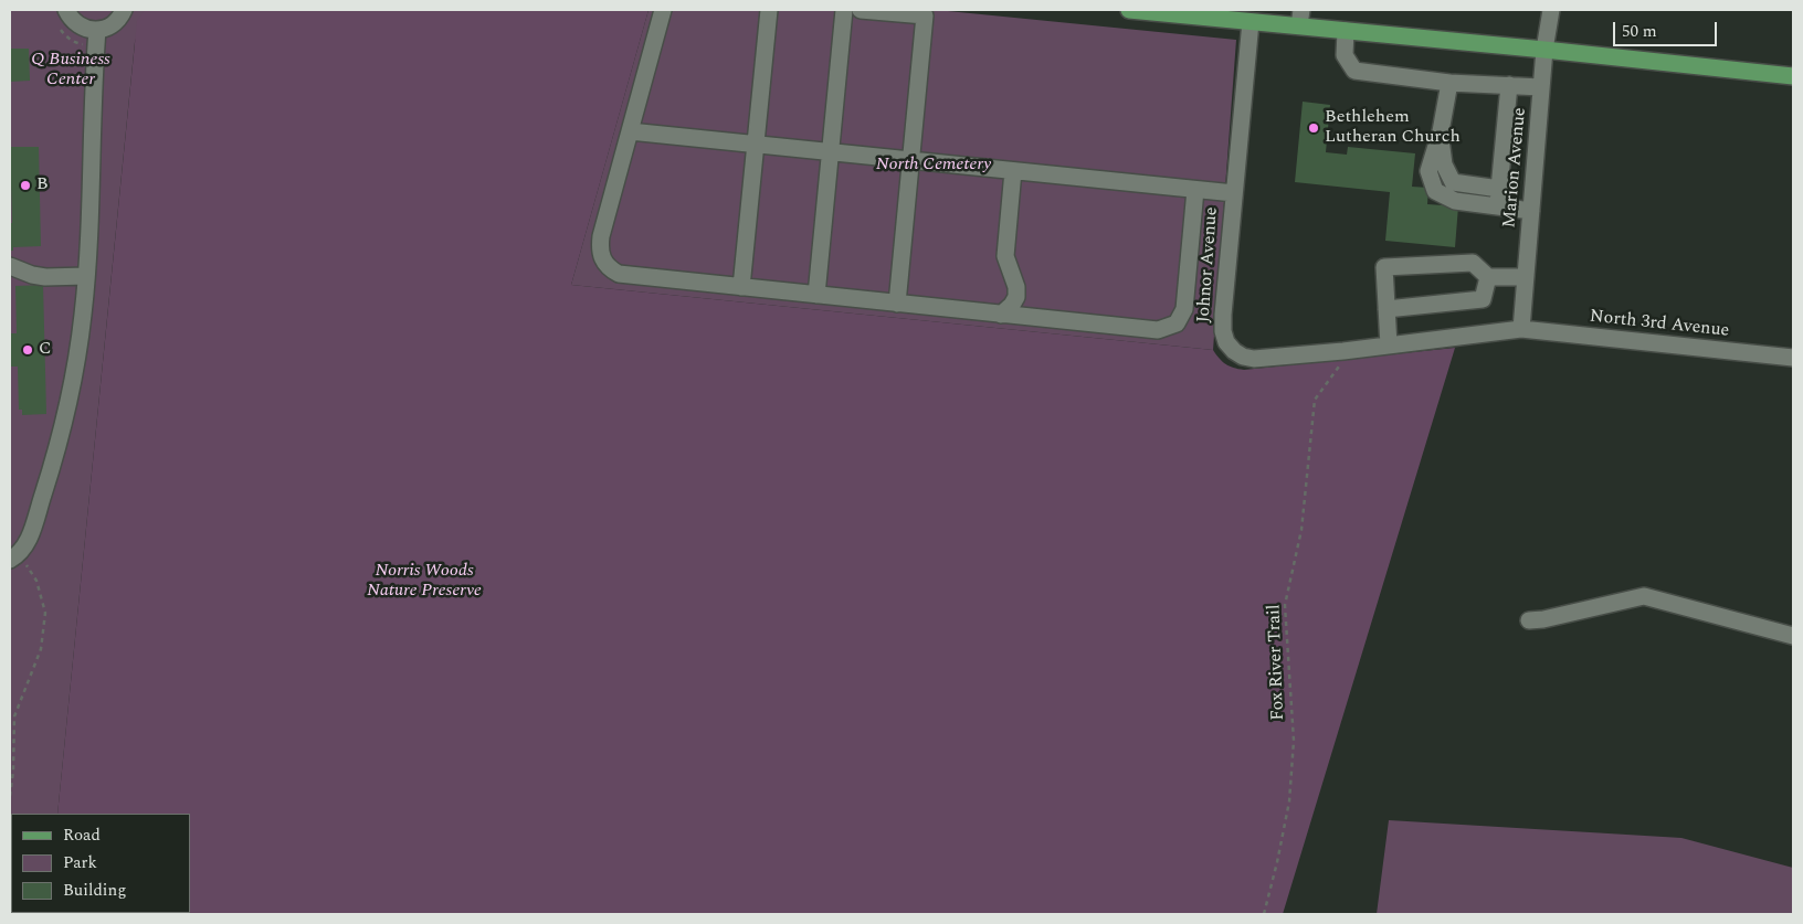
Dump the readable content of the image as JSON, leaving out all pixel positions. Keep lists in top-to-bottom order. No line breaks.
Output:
{"streets":{"street":["Marion Avenue","Johnor Avenue","North 3rd Avenue"],"path":["Fox River Trail"]},"crossings":[["Marion Avenue","Johnor Avenue"],["Marion Avenue","North 3rd Avenue"],["Johnor Avenue","North 3rd Avenue"],["Johnor Avenue","Fox River Trail"]],"parks":["Q Business Center","North Cemetery","Norris Woods Nature Preserve"],"places":["Bethlehem Lutheran Church","B","C"],"legend":["Road","Park","Building"],"scale_bar":"50 m"}
